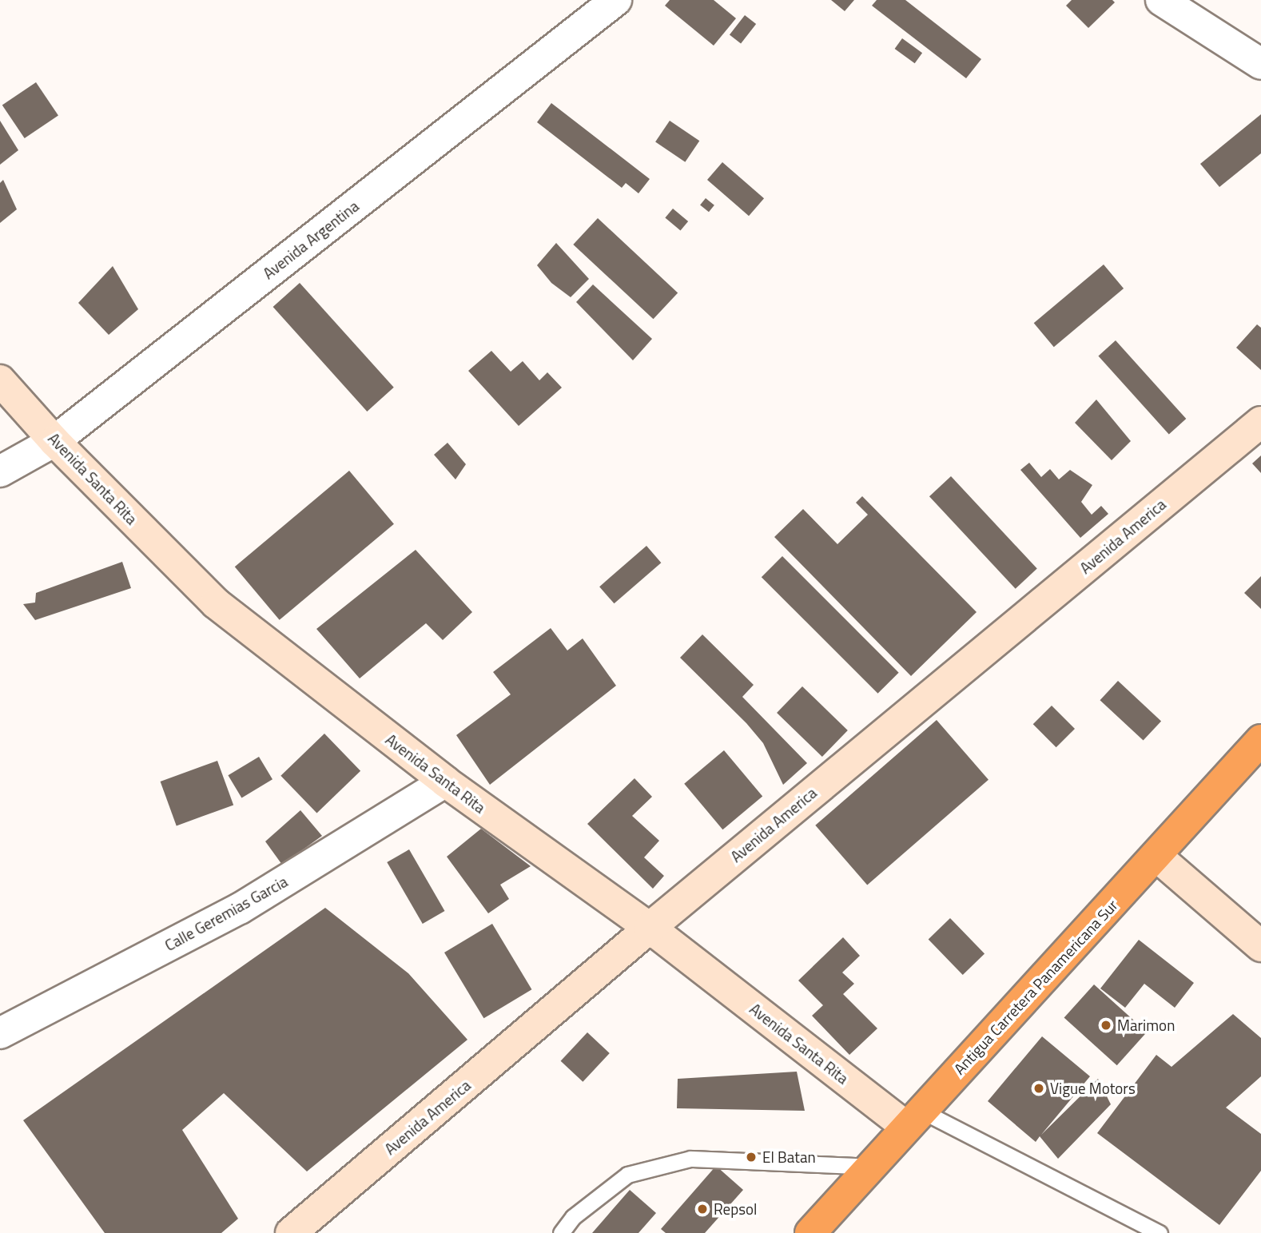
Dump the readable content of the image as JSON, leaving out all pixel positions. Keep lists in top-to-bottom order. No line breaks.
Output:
{"streets":{"highway":["Antigua Carretera Panamericana Sur"],"street":["Avenida Argentina","Avenida Santa Rita","Avenida America","Calle Geremias Garcia"]},"crossings":[["Avenida Argentina","Avenida Santa Rita"],["Avenida Santa Rita","Avenida America"],["Avenida Santa Rita","Calle Geremias Garcia"],["Avenida Santa Rita","Antigua Carretera Panamericana Sur"]],"places":["Marimon","Vigue Motors","El Batan","Repsol"]}
